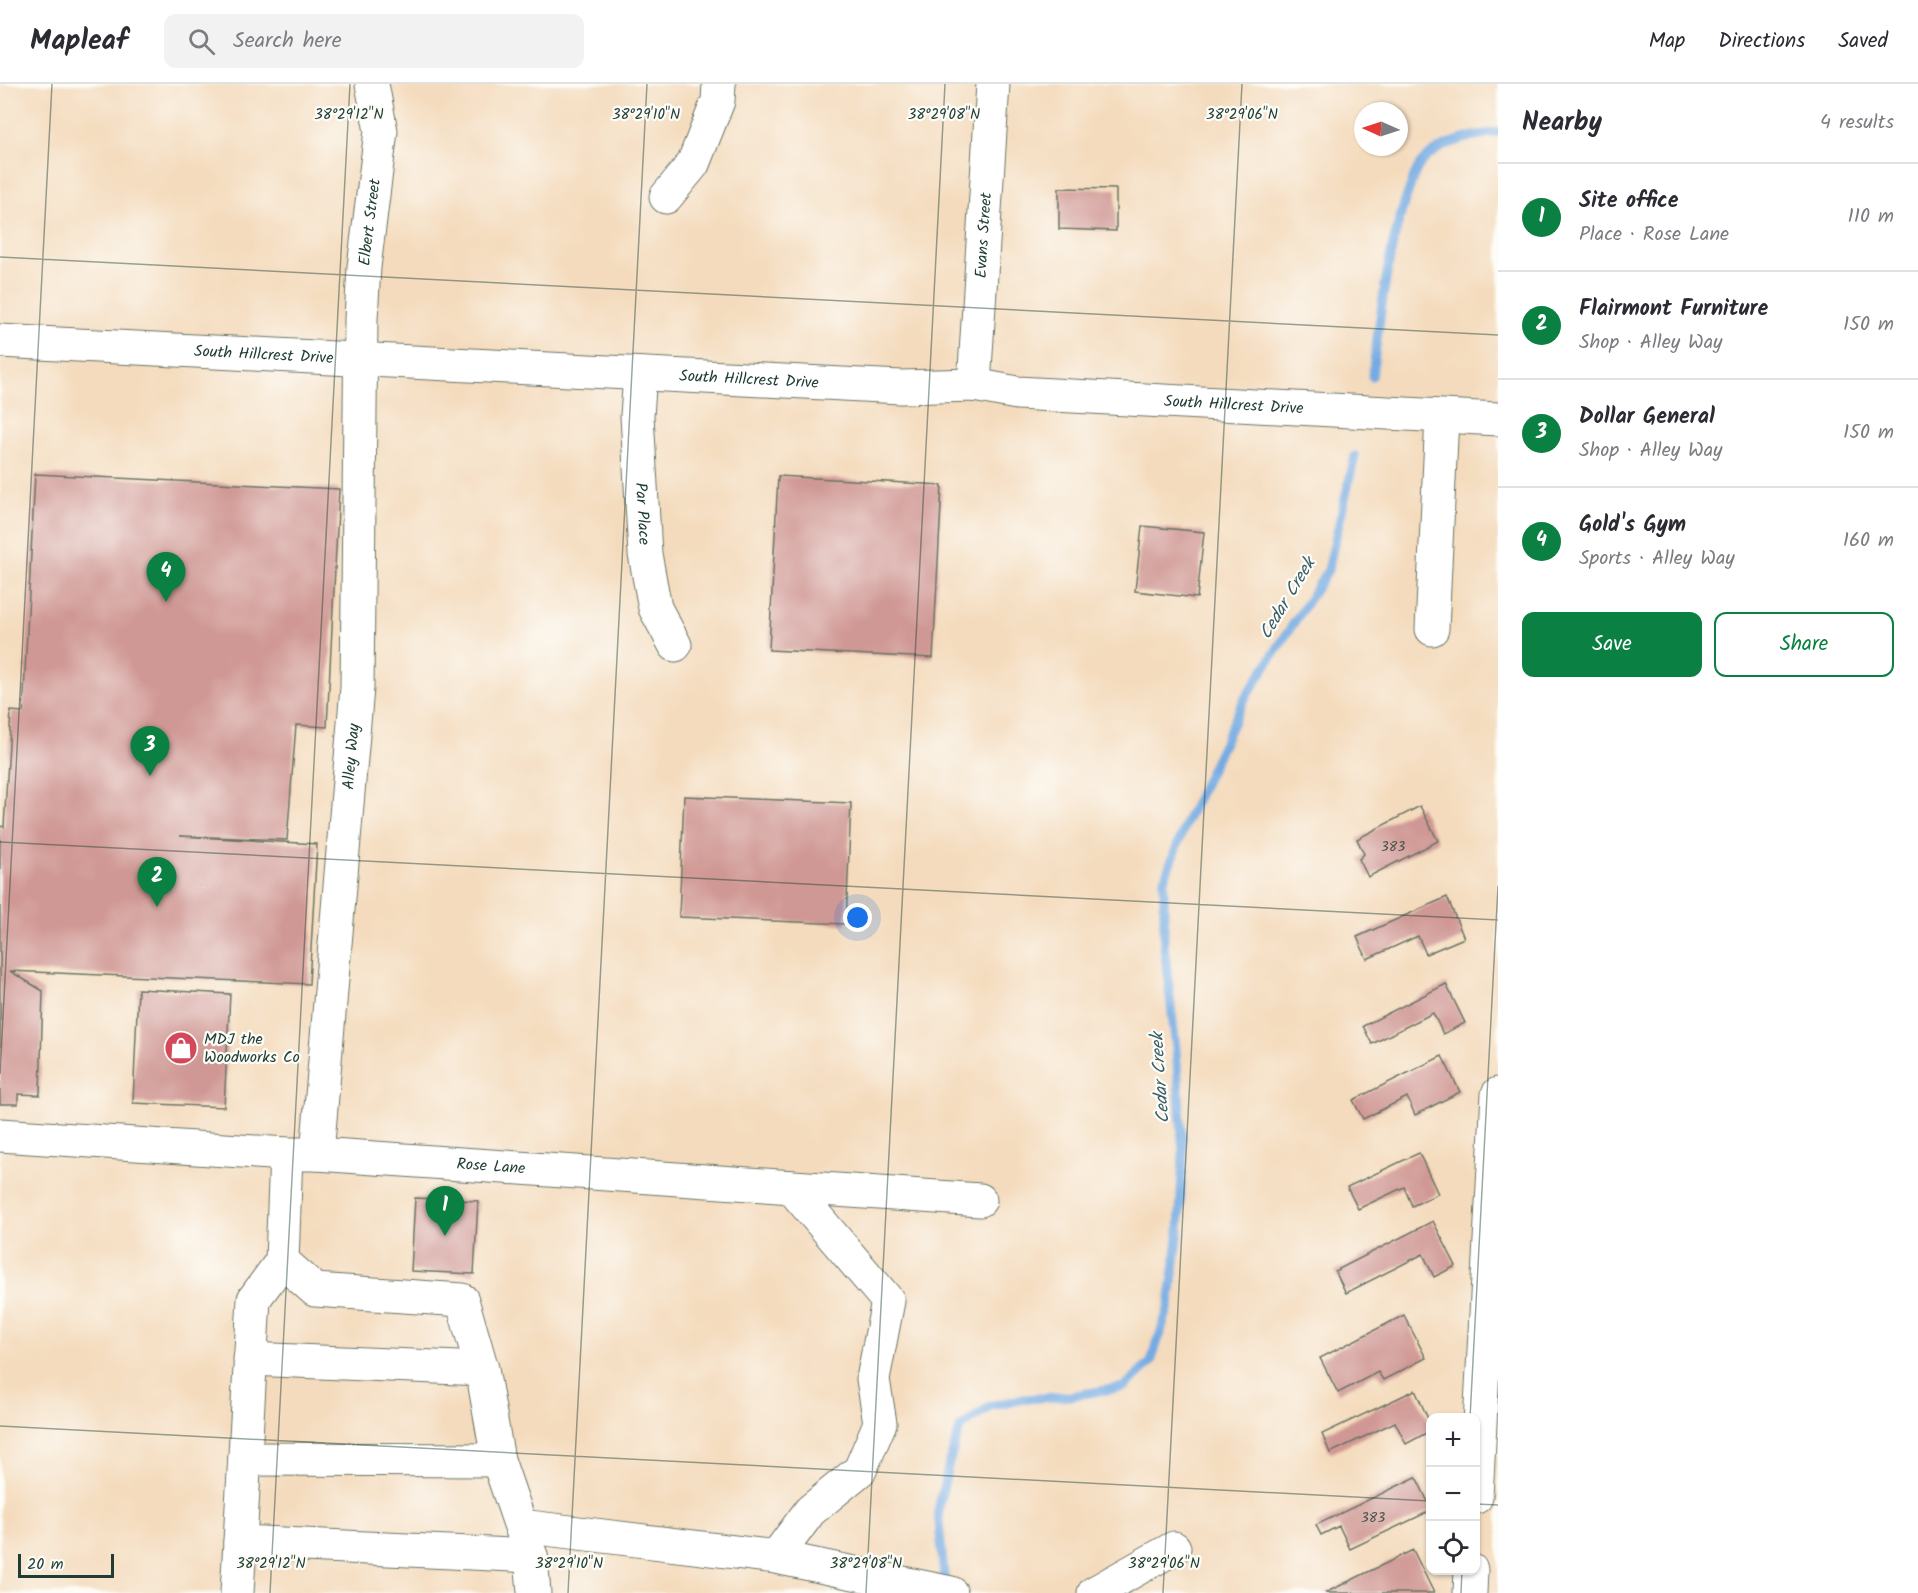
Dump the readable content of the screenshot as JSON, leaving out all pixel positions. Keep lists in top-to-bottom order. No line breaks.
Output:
{"streets":{"street":["Elbert Street","Evans Street","South Hillcrest Drive","Par Place","Alley Way","Rose Lane"]},"crossings":[["Elbert Street","South Hillcrest Drive"],["Elbert Street","Alley Way"],["Evans Street","South Hillcrest Drive"],["South Hillcrest Drive","Par Place"],["South Hillcrest Drive","Alley Way"],["Alley Way","Rose Lane"]],"water":["Cedar Creek"],"places":{"shop":["MDJ the Woodworks Co"]},"house_numbers":["383","383"],"scale_bar":"20 m","north":"left","page":{"header":"Mapleaf","search":"Search here","nav":["Map","Directions","Saved"],"heading":["Nearby","4 results"],"list":[{"mark":"1","name":"Site office","note":"Place · Rose Lane","value":"110 m"},{"mark":"2","name":"Flairmont Furniture","note":"Shop · Alley Way","value":"150 m"},{"mark":"3","name":"Dollar General","note":"Shop · Alley Way","value":"150 m"},{"mark":"4","name":"Gold's Gym","note":"Sports · Alley Way","value":"160 m"}],"pins":["4","3","2","1"],"buttons":["Save","Share"],"map_buttons":["+","−"],"scale":"20 m"},"coordinates":["38°29'12\"N","38°29'10\"N","38°29'08\"N","38°29'06\"N"]}
